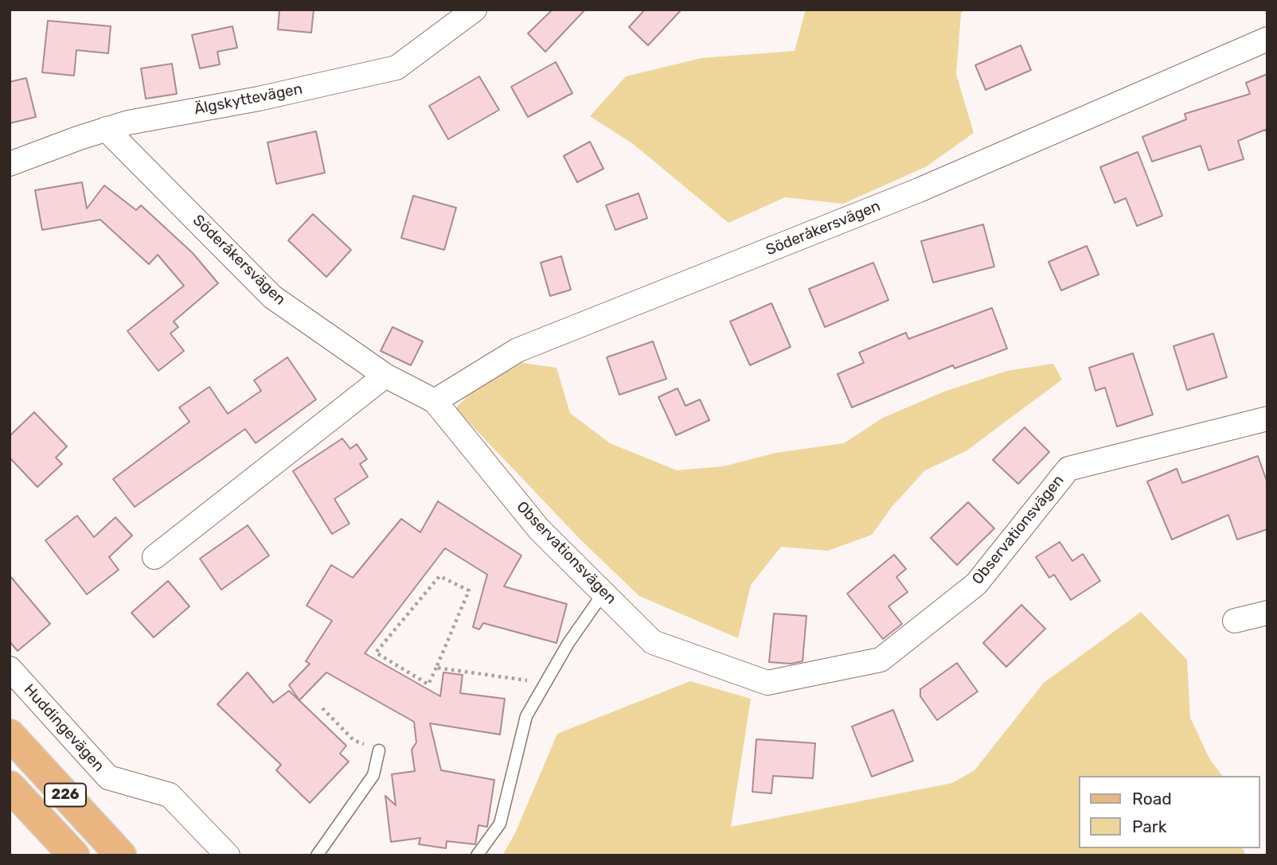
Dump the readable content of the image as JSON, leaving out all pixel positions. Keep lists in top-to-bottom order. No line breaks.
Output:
{"streets":{"main road":["226"],"street":["Älgskyttevägen","Söderåkersvägen","Observationsvägen","Huddingevägen"]},"crossings":[["Älgskyttevägen","Söderåkersvägen"],["Söderåkersvägen","Observationsvägen"]],"legend":["Road","Park"]}
